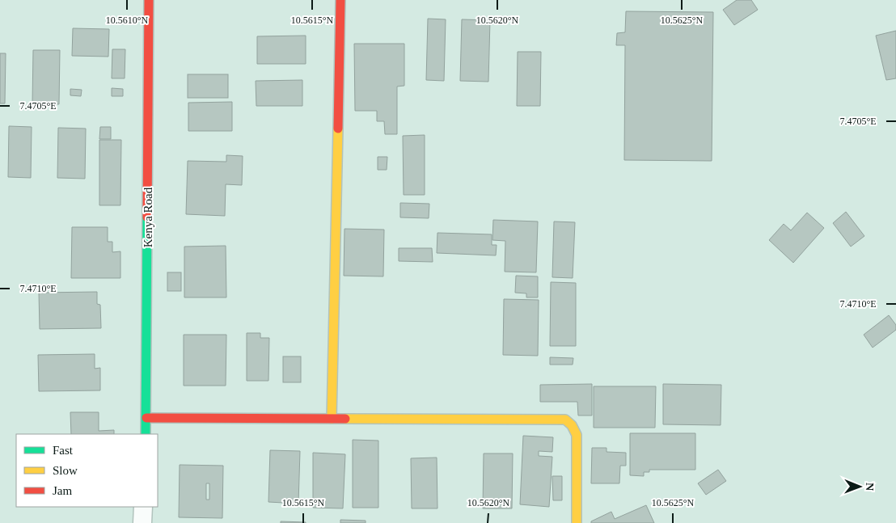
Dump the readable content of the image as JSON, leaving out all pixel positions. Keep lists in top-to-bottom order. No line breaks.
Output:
{"streets":{"street":["Kenya Road"]},"legend":["Fast","Slow","Jam"],"north":"right","coordinates":["10.5610°N","10.5615°N","10.5620°N","10.5625°N","7.4705°E","7.4710°E"]}
